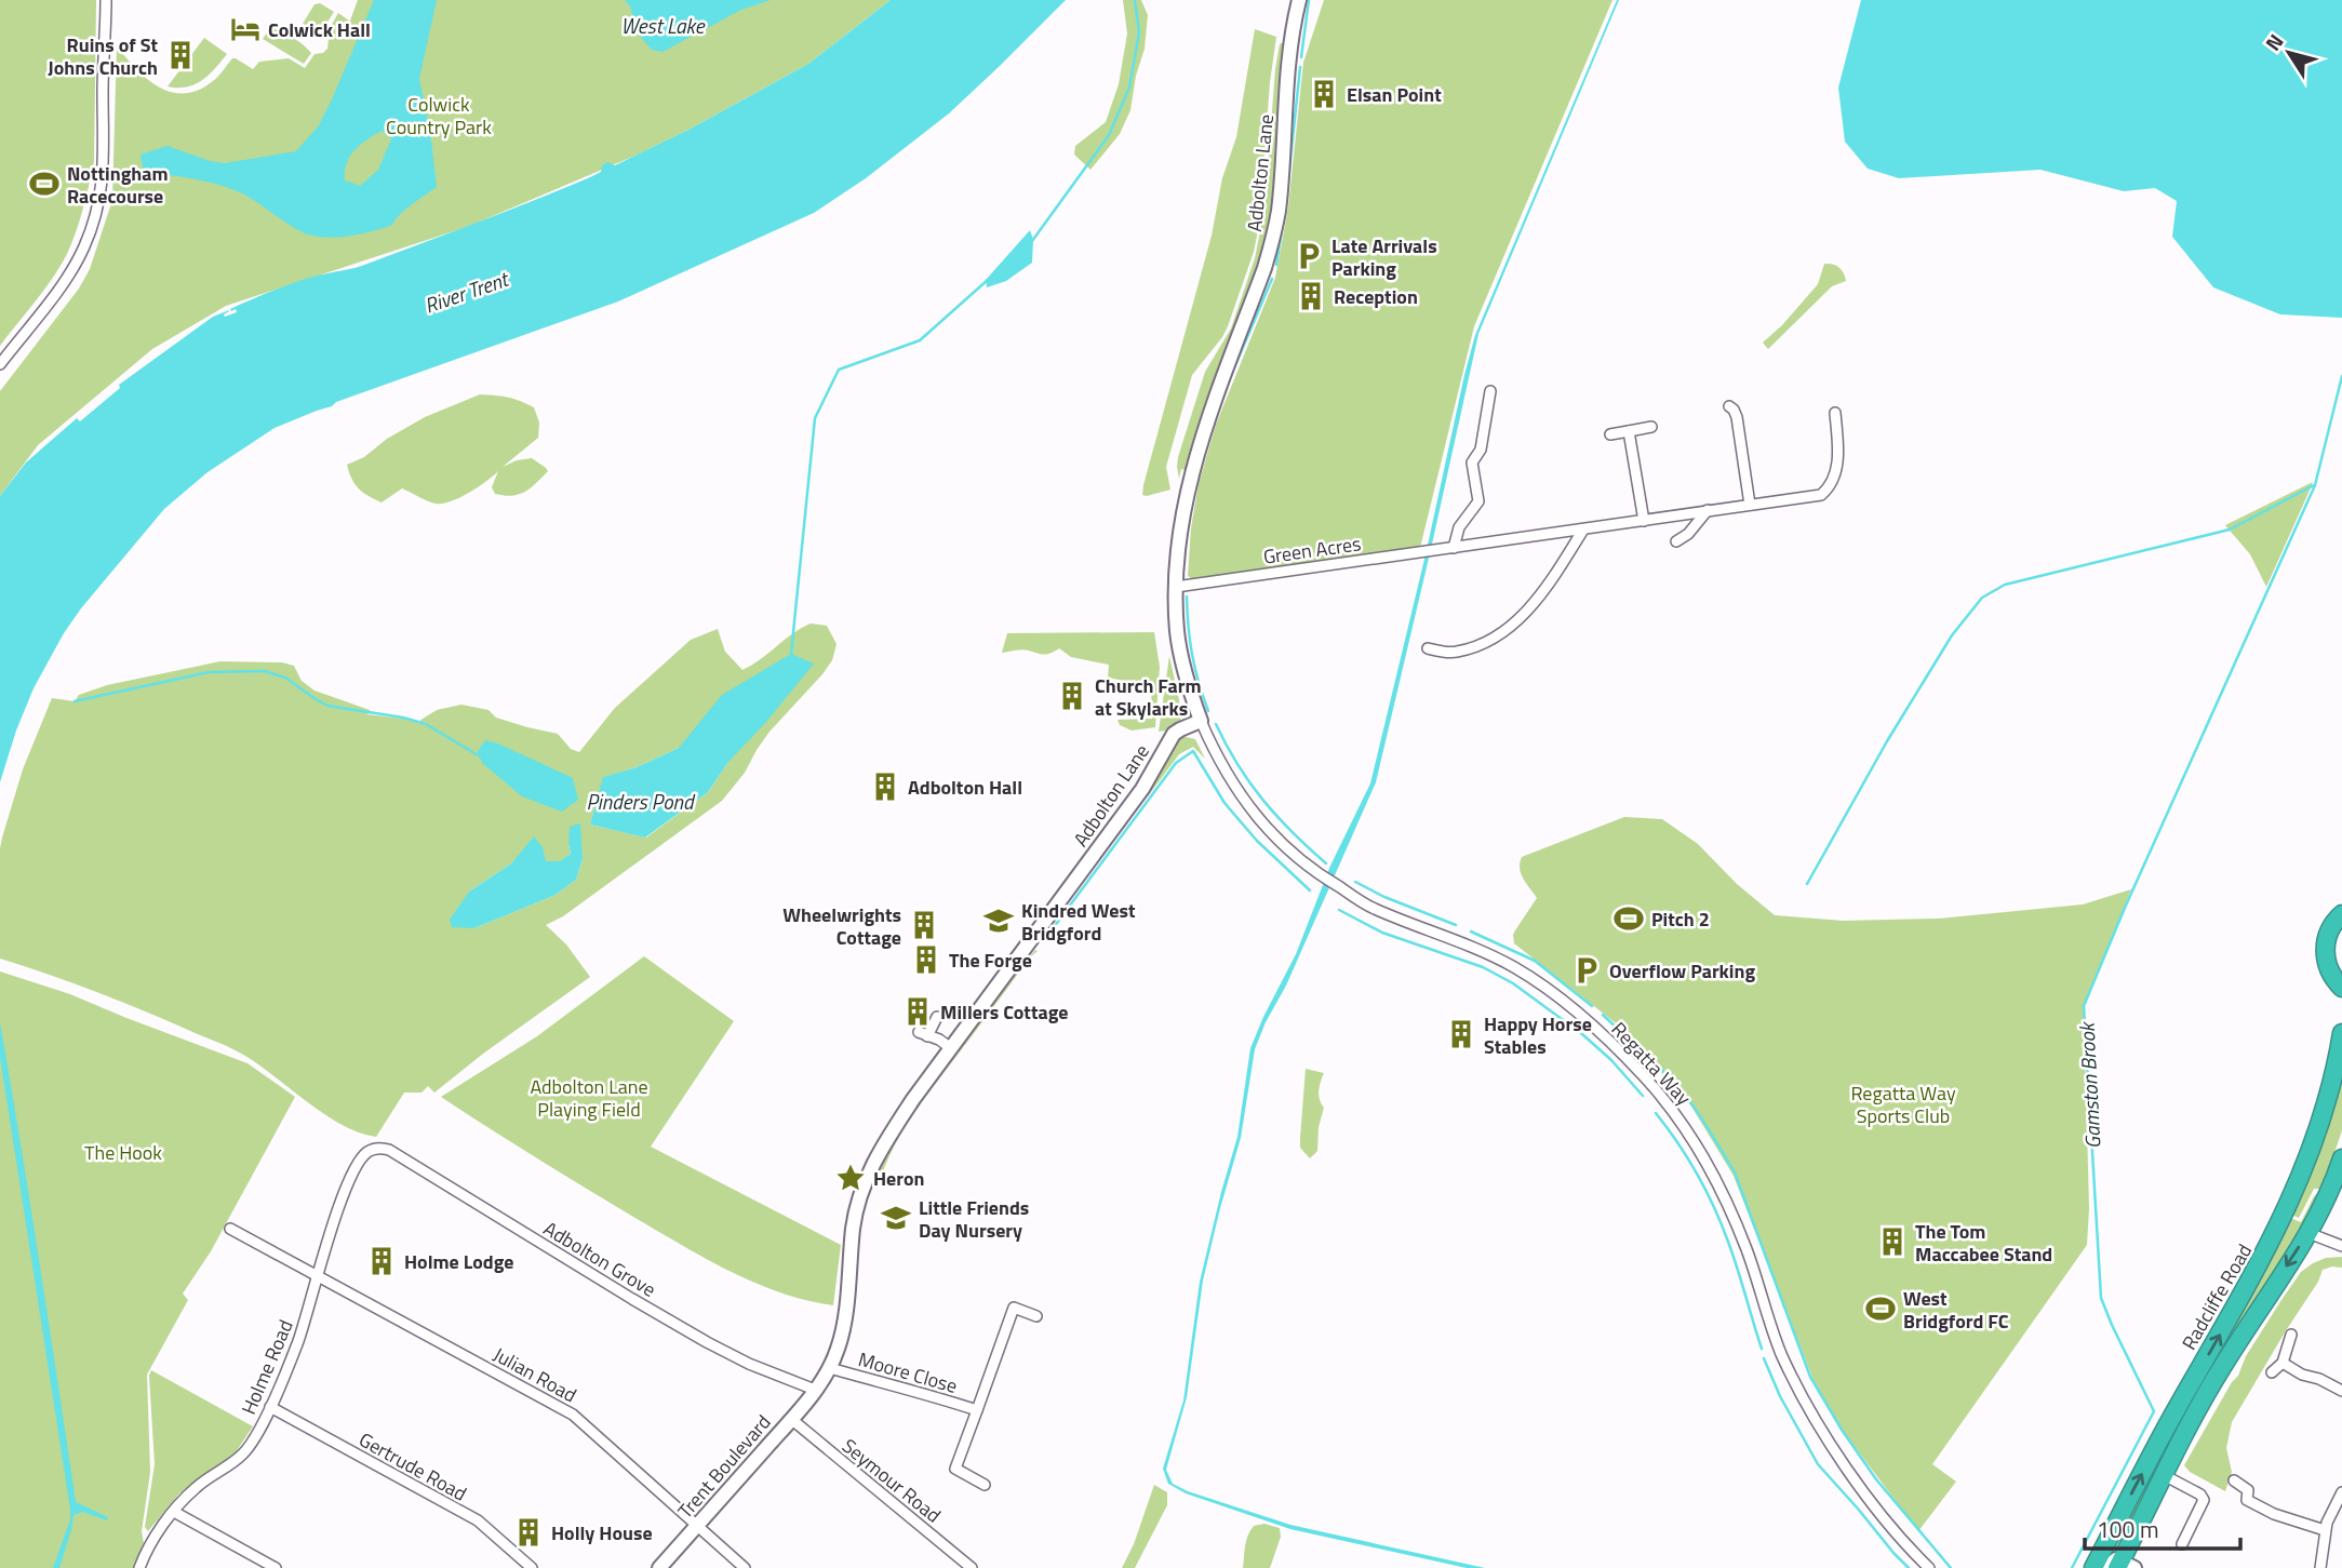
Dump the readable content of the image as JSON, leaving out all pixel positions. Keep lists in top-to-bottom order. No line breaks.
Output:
{"streets":{"highway":["Radcliffe Road"],"street":["Adbolton Lane","Green Acres","Regatta Way","Adbolton Grove","Holme Road","Moore Close","Julian Road","Gertrude Road","Trent Boulevard","Seymour Road"]},"crossings":[["Adbolton Lane","Green Acres"],["Adbolton Lane","Regatta Way"],["Adbolton Lane","Adbolton Grove"],["Adbolton Lane","Moore Close"],["Adbolton Lane","Trent Boulevard"],["Adbolton Grove","Holme Road"],["Adbolton Grove","Trent Boulevard"],["Holme Road","Julian Road"],["Holme Road","Gertrude Road"],["Julian Road","Trent Boulevard"],["Trent Boulevard","Seymour Road"]],"water":["West Lake","River Trent","Pinders Pond","Gamston Brook"],"parks":["Colwick Country Park","Adbolton Lane Playing Field","Regatta Way Sports Club","The Hook"],"places":{"hotel":["Colwick Hall"],"building":["Ruins of St Johns Church","Elsan Point","Reception","Church Farm at Skylarks","Adbolton Hall","Wheelwrights Cottage","The Forge","Millers Cottage","Happy Horse Stables","The Tom Maccabee Stand","Holme Lodge","Holly House"],"sports":["Nottingham Racecourse","Pitch 2","West Bridgford FC"],"parking":["Late Arrivals Parking","Overflow Parking"],"school or university":["Kindred West Bridgford","Little Friends Day Nursery"],"place":["Heron"]},"scale_bar":"100 m","north":"top left"}
